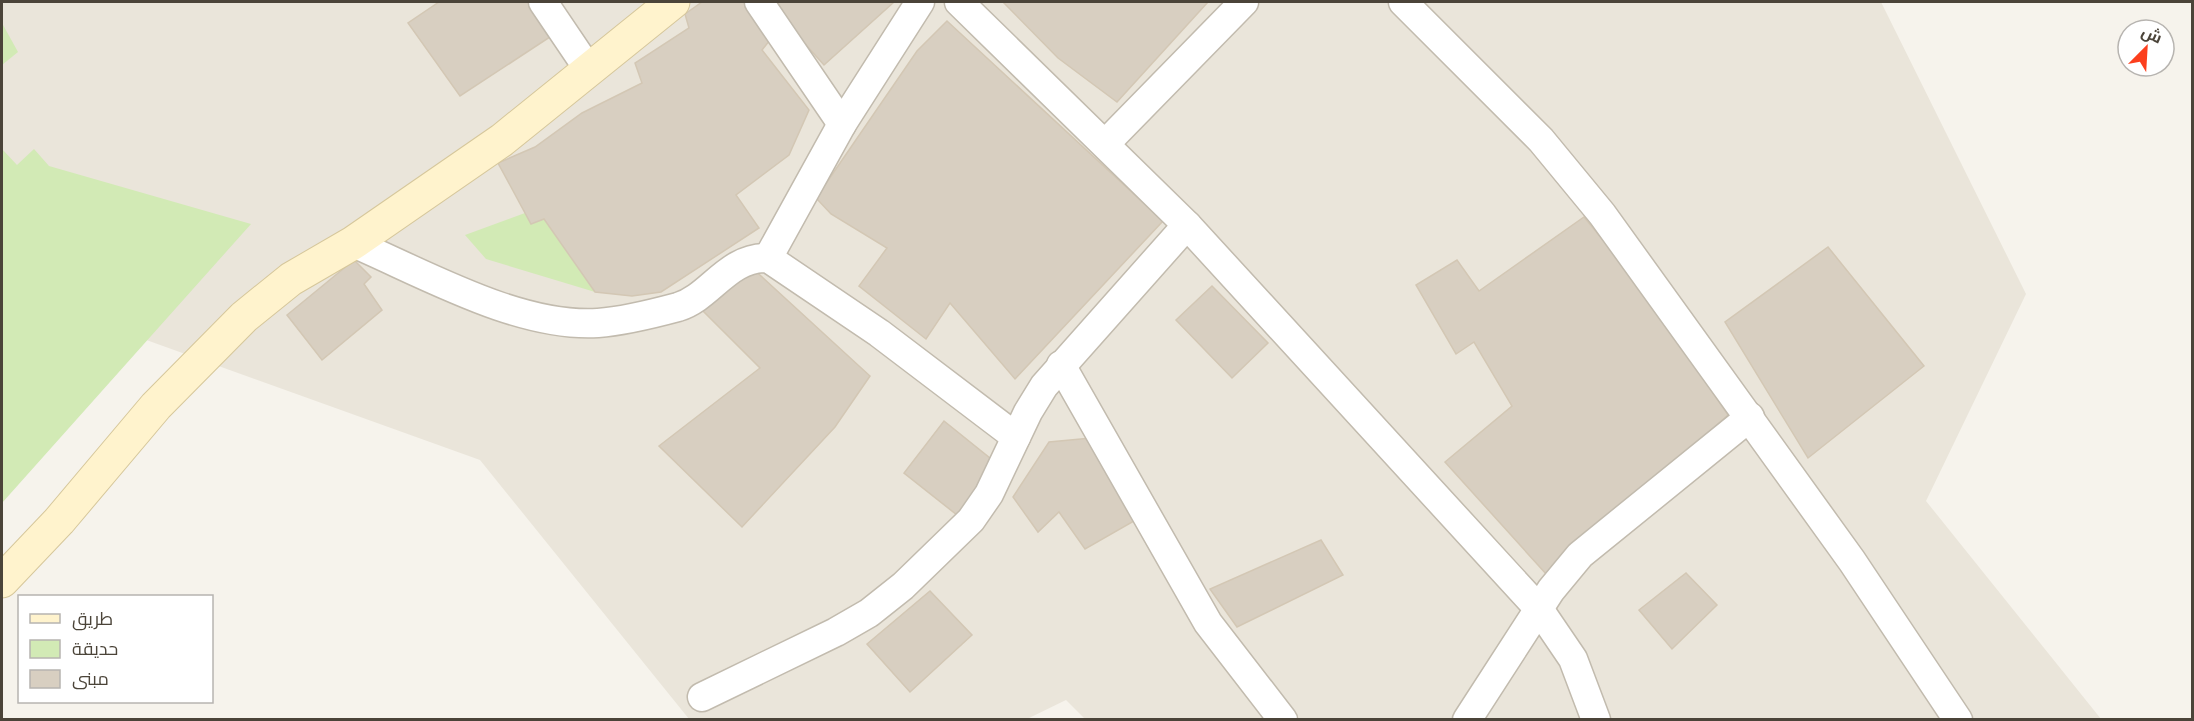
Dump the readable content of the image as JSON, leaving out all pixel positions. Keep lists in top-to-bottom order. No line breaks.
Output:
{"legend":["طريق","حديقة","مبنى"],"north":"top right"}
